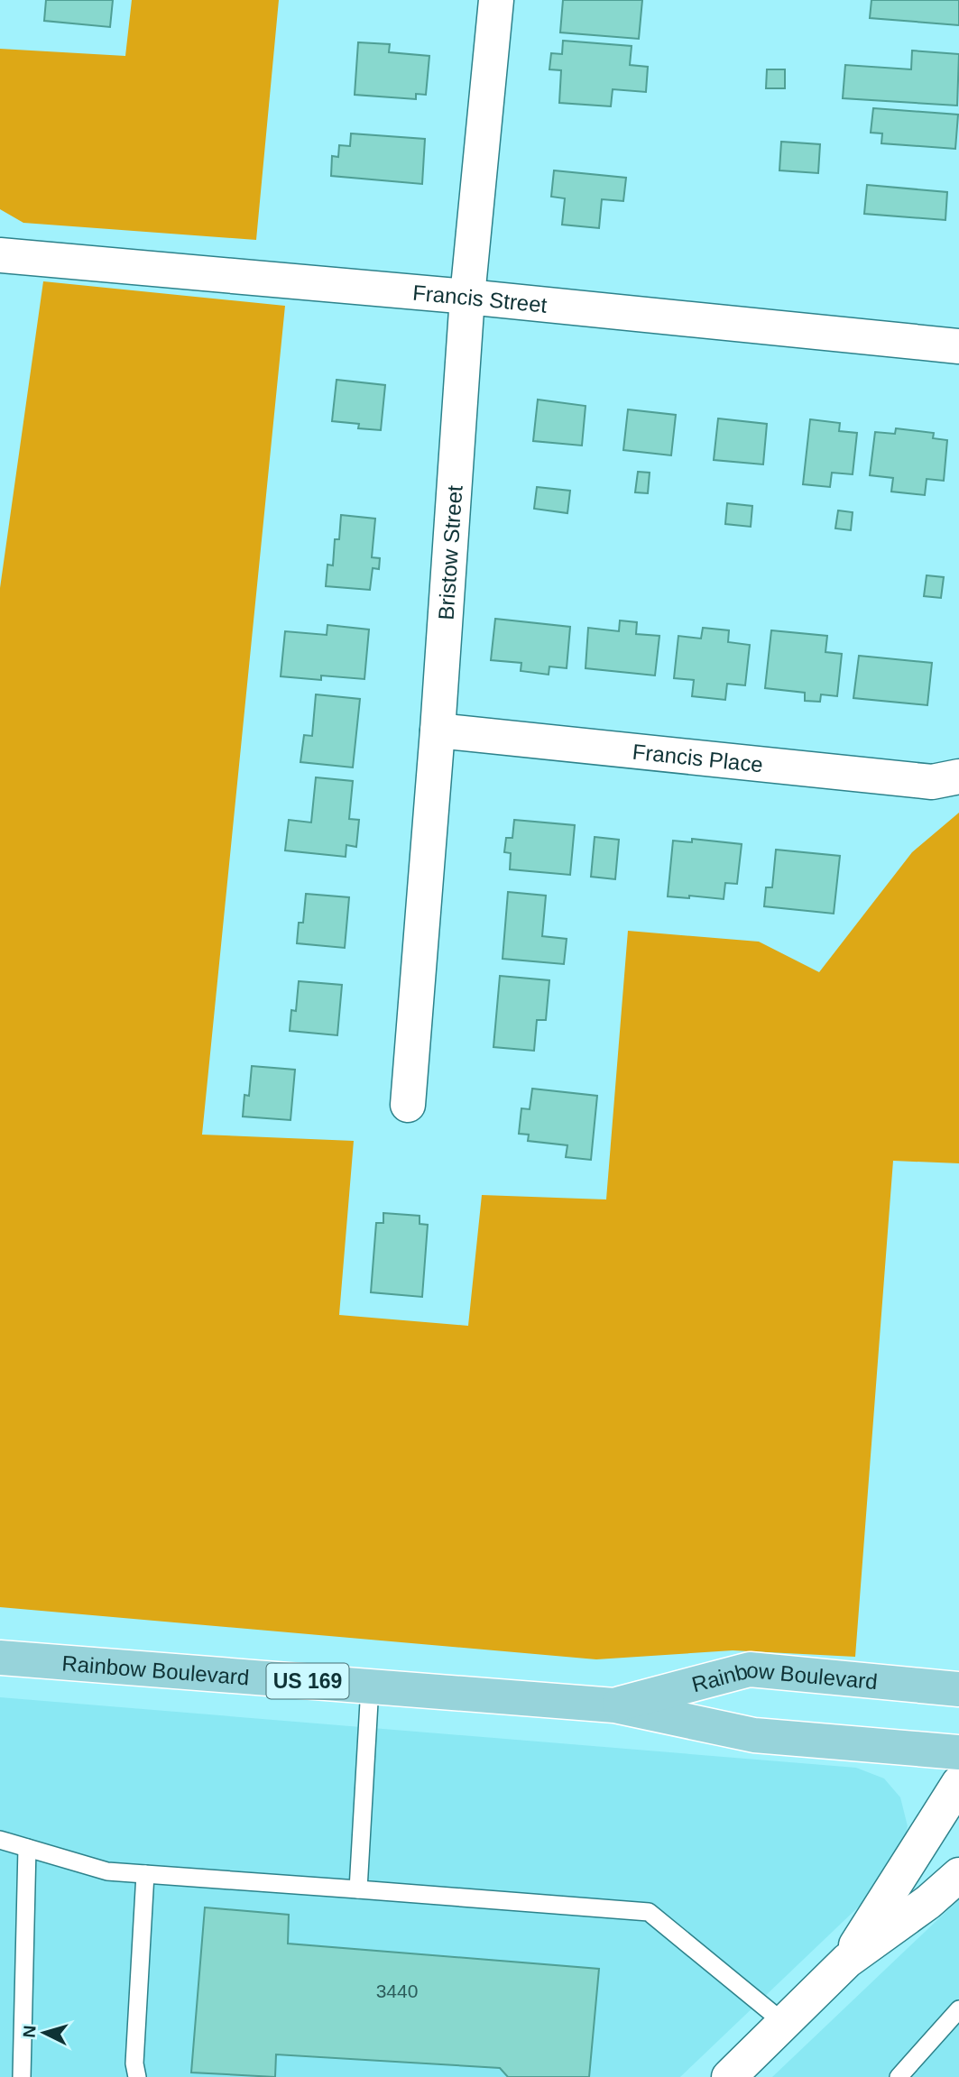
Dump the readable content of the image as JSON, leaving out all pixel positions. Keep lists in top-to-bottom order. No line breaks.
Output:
{"streets":{"main road":["Rainbow Boulevard","US 169"],"street":["Francis Street","Bristow Street","Francis Place"]},"crossings":[["Francis Street","Bristow Street"],["Bristow Street","Francis Place"]],"house_numbers":["3440"],"north":"left"}
